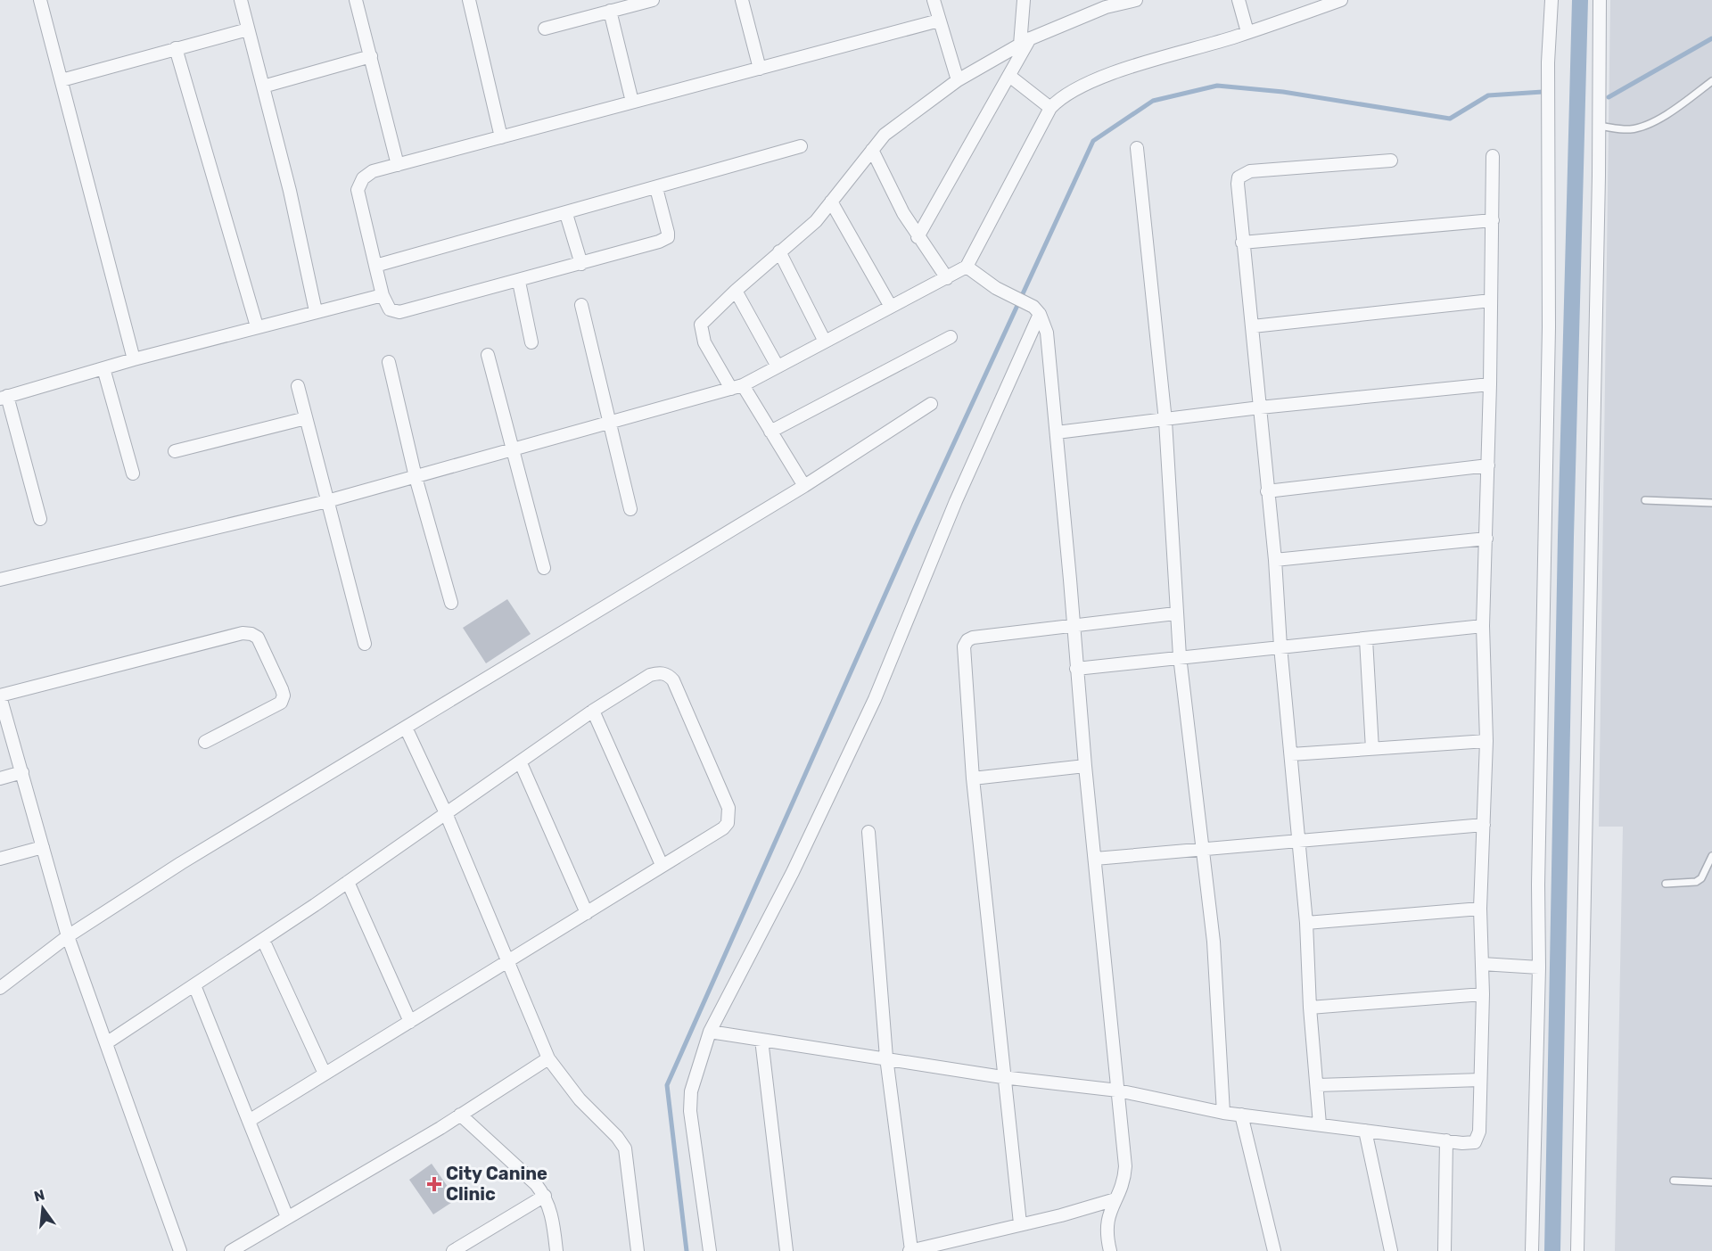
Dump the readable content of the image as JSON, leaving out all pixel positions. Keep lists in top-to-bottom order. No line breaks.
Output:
{"places":{"health":["City Canine Clinic"]},"north":"top"}
